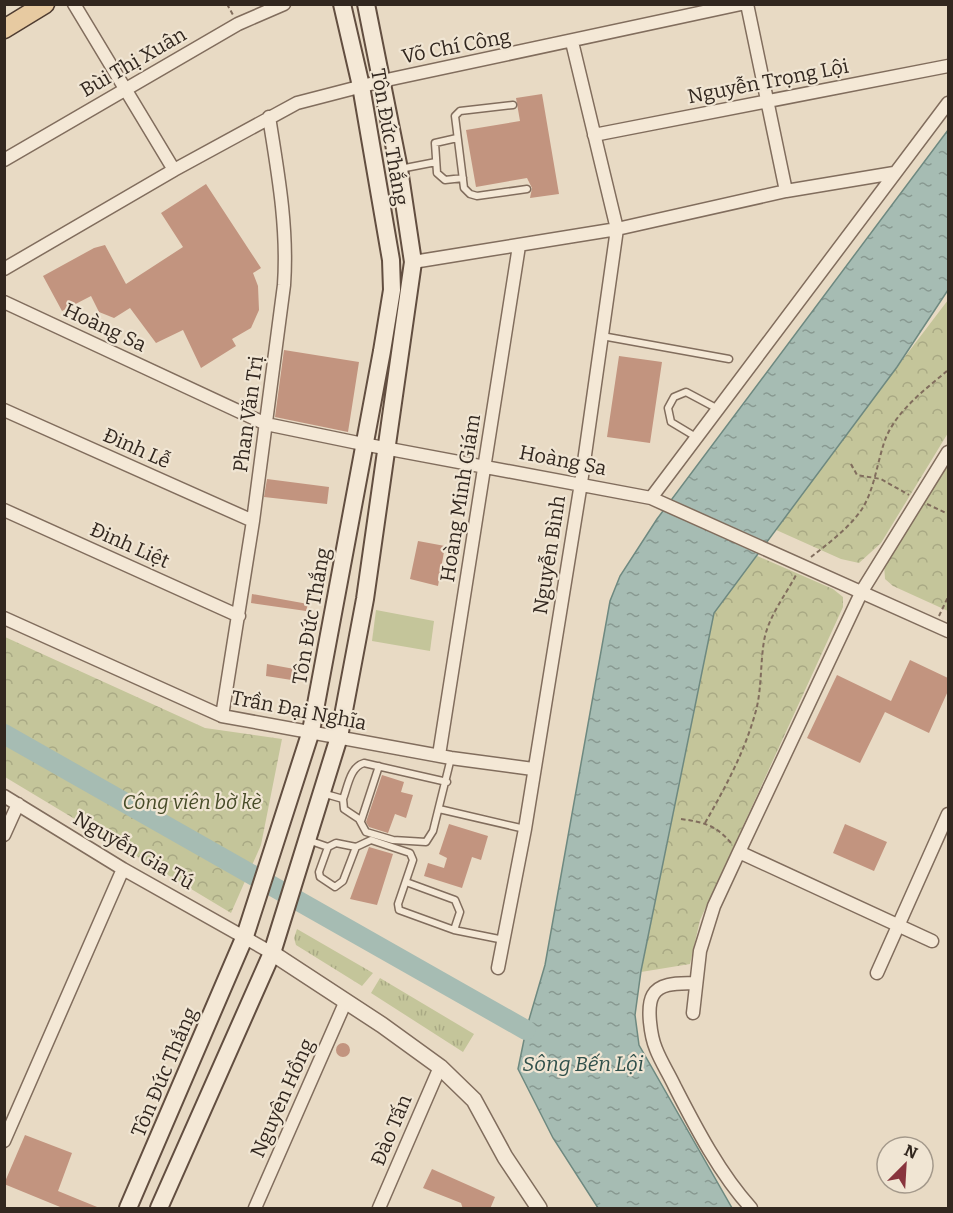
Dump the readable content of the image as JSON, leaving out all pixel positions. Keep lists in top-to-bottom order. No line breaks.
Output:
{"streets":{"main road":["Tôn Đức Thắng"],"street":["Võ Chí Công","Bùi Thị Xuân","Nguyễn Trọng Lội","Hoàng Sa","Phan Văn Trị","Đinh Lễ","Hoàng Minh Giám","Đinh Liệt","Nguyễn Bình","Trần Đại Nghĩa","Nguyễn Gia Tú","Nguyên Hồng","Đào Tấn"]},"crossings":[["Võ Chí Công","Tôn Đức Thắng"],["Võ Chí Công","Phan Văn Trị"],["Võ Chí Công","Nguyễn Bình"],["Nguyễn Trọng Lội","Nguyễn Bình"],["Tôn Đức Thắng","Hoàng Sa"],["Tôn Đức Thắng","Trần Đại Nghĩa"],["Tôn Đức Thắng","Nguyễn Gia Tú"],["Hoàng Sa","Phan Văn Trị"],["Hoàng Sa","Hoàng Minh Giám"],["Hoàng Sa","Nguyễn Bình"],["Phan Văn Trị","Đinh Lễ"],["Phan Văn Trị","Đinh Liệt"],["Phan Văn Trị","Trần Đại Nghĩa"],["Hoàng Minh Giám","Trần Đại Nghĩa"],["Nguyễn Bình","Trần Đại Nghĩa"]],"water":["Sông Bến Lội"],"parks":["Công viên bờ kè"],"north":"top right"}
